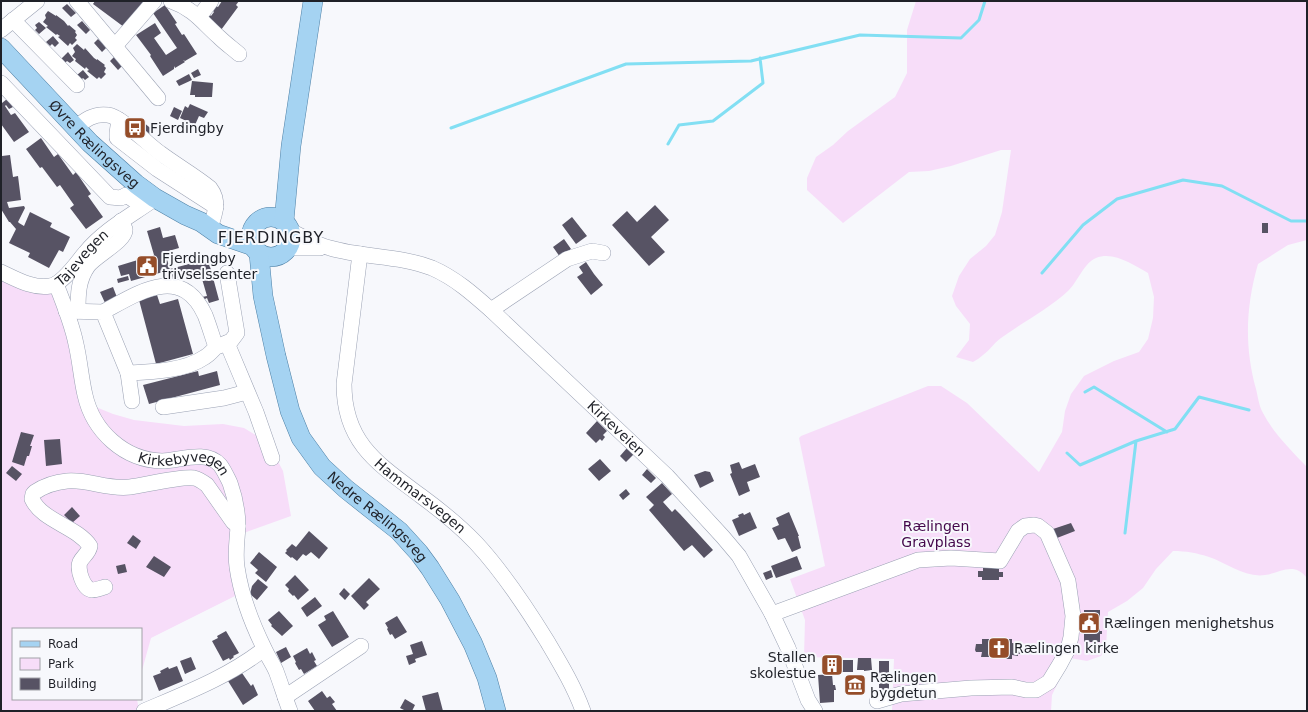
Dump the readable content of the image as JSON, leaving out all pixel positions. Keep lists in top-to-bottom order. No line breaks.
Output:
{"streets":{"main road":["Øvre Rælingsveg","Nedre Rælingsveg"],"street":["Tajevegen","Kirkeveien","Kirkebyvegen","Hammarsvegen"]},"crossings":[["Øvre Rælingsveg","Tajevegen"],["Øvre Rælingsveg","Kirkeveien"],["Øvre Rælingsveg","Nedre Rælingsveg"],["Tajevegen","Kirkebyvegen"],["Kirkeveien","Hammarsvegen"],["Kirkeveien","Nedre Rælingsveg"]],"districts":["FJERDINGBY"],"parks":["Rælingen Gravplass"],"places":{"bus stop":["Fjerdingby"],"public building":["Fjerdingby trivselssenter","Rælingen menighetshus"],"church":["Rælingen kirke"],"building":["Stallen skolestue"],"museum":["Rælingen bygdetun"]},"legend":["Road","Park","Building"]}
